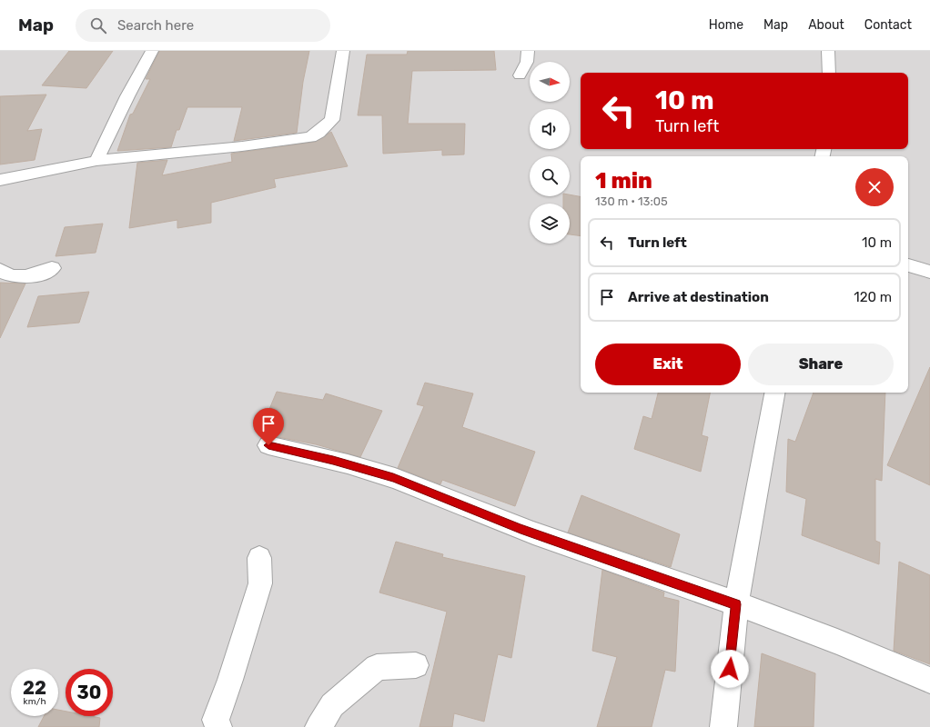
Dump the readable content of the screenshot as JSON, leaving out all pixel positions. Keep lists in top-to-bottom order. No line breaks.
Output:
{"north":"right","page":{"header":"Map","search":"Search here","nav":["Home","Map","About","Contact"],"turn":["10 m","Turn left"],"heading":["1 min","130 m · 13:05"],"list":[{"name":"Turn left","value":"10 m"},{"name":"Arrive at destination","value":"120 m"}],"buttons":["Exit","Share"],"speed":"22 km/h","limit":"30"}}
